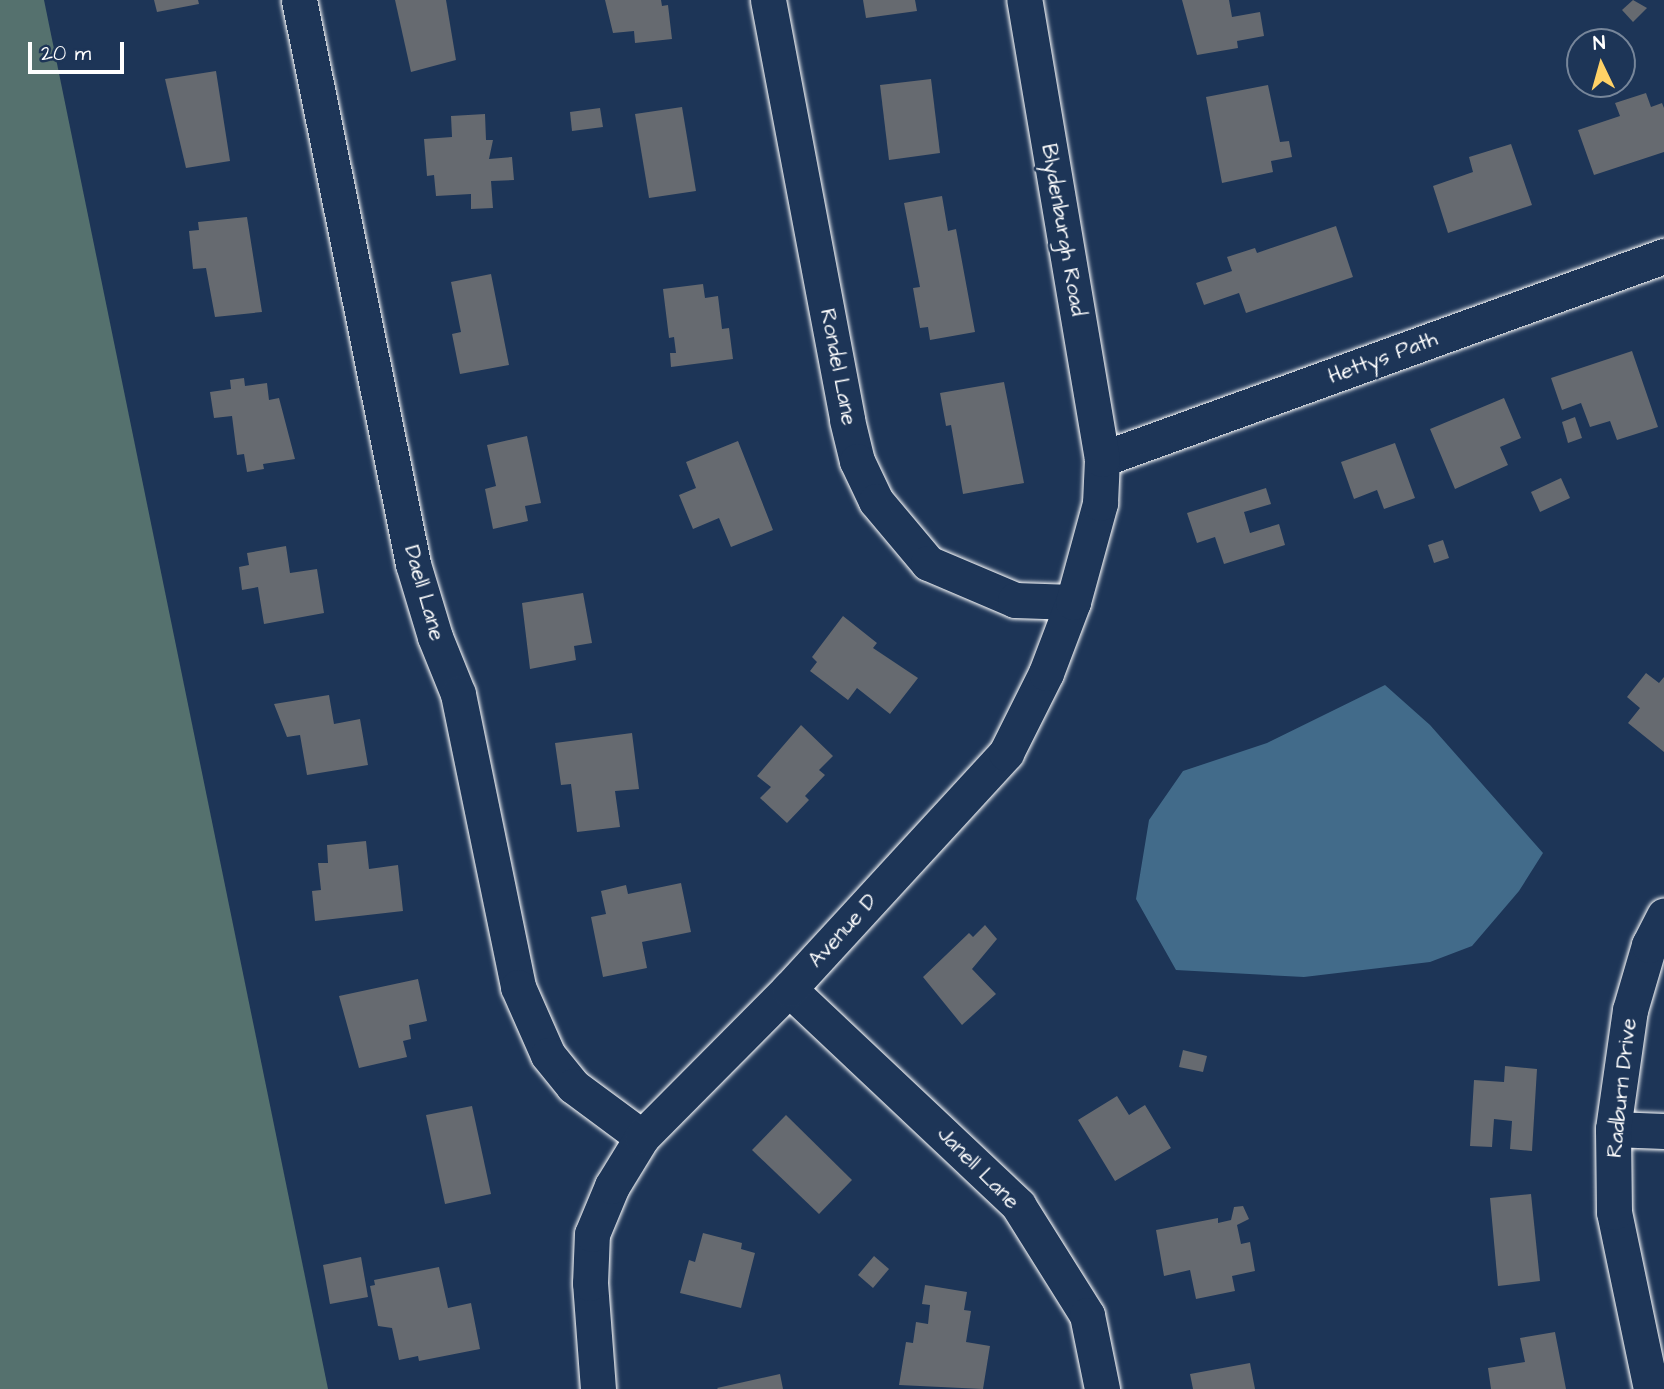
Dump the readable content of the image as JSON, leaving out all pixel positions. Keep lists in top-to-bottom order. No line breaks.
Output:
{"streets":{"street":["Blydenburgh Road","Hettys Path","Rondel Lane","Daell Lane","Avenue D","Radburn Drive","Janell Lane"]},"crossings":[["Blydenburgh Road","Hettys Path"],["Blydenburgh Road","Avenue D"],["Hettys Path","Avenue D"],["Rondel Lane","Avenue D"],["Daell Lane","Avenue D"],["Avenue D","Janell Lane"]],"scale_bar":"20 m","north":"top"}
